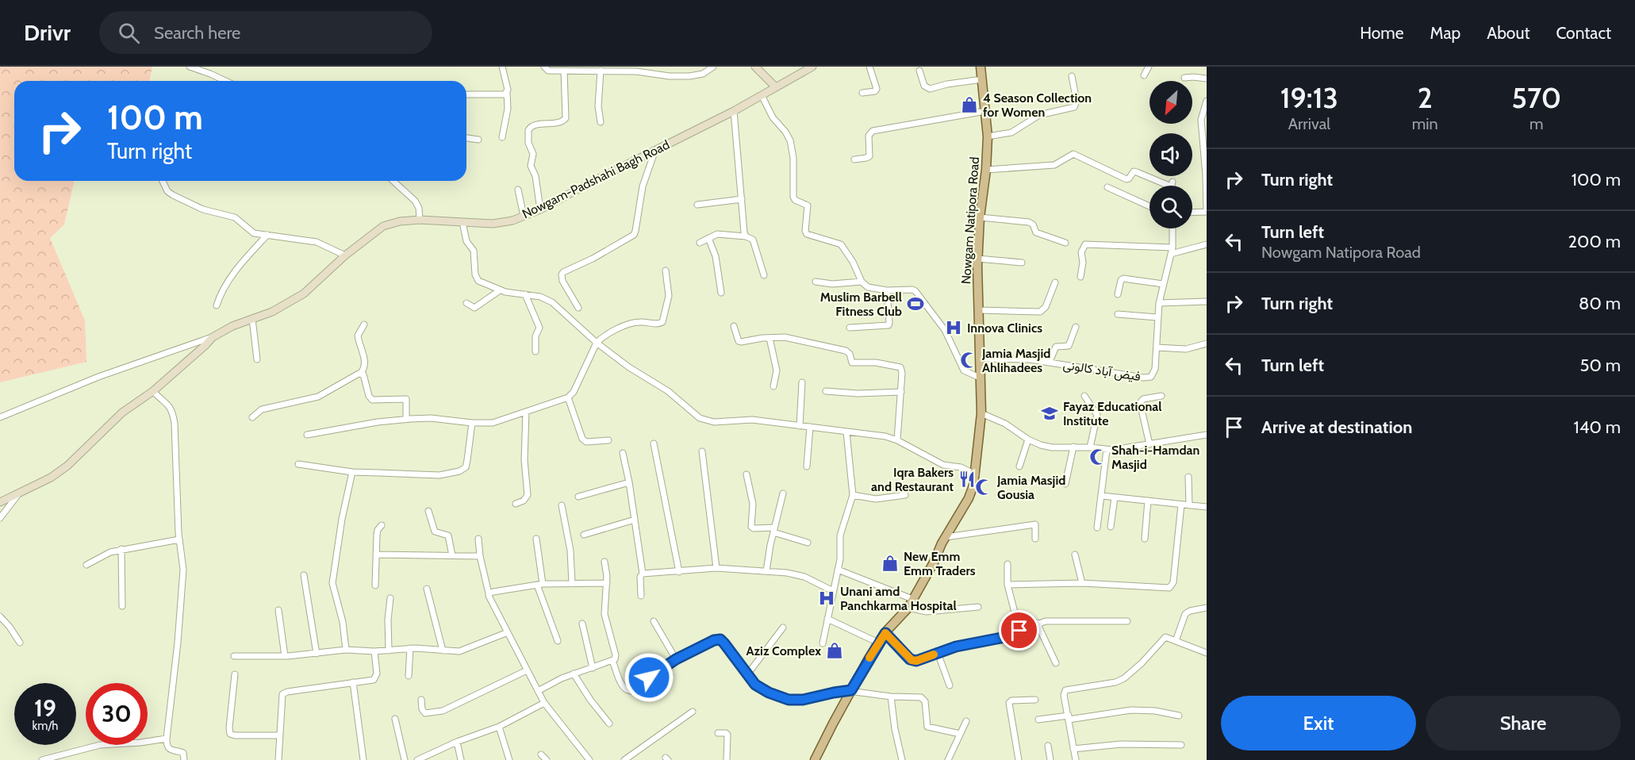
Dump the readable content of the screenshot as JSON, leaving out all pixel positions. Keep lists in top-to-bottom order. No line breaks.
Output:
{"streets":{"main road":["Nowgam-Padshahi Bagh Road","Nowgam Natipora Road"],"street":["فیض آباد کالونی"]},"crossings":[["Nowgam Natipora Road","فیض آباد کالونی"]],"places":{"shop":["4 Season Collection for Women","New Emm Emm Traders","Aziz Complex"],"sports":["Muslim Barbell Fitness Club"],"hospital":["Innova Clinics","Unani amd Panchkarma Hospital"],"mosque":["Jamia Masjid Ahlihadees","Shah-i-Hamdan Masjid","Jamia Masjid Gousia"],"school or university":["Fayaz Educational Institute"],"restaurant":["Iqra Bakers and Restaurant"]},"north":"bottom left","page":{"header":"Drivr","search":"Search here","nav":["Home","Map","About","Contact"],"eta":["19:13","Arrival","2","min","570","m"],"turn":["100 m","Turn right"],"list":[{"name":"Turn right","value":"100 m"},{"name":"Turn left","note":"Nowgam Natipora Road","value":"200 m"},{"name":"Turn right","value":"80 m"},{"name":"Turn left","value":"50 m"},{"name":"Arrive at destination","value":"140 m"}],"speed":"19 km/h","limit":"30","buttons":["Exit","Share"]}}
